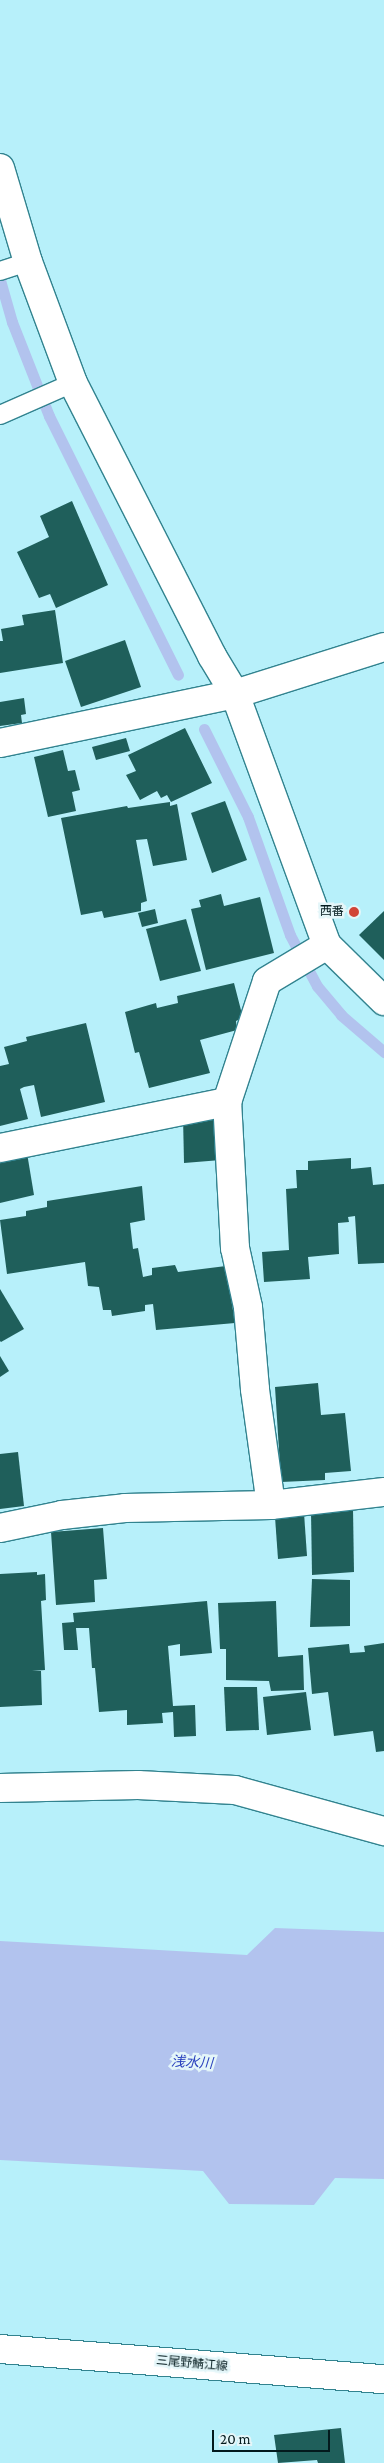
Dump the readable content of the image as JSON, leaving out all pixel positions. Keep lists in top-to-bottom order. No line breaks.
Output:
{"streets":{"street":["三尾野鯖江線"]},"water":["浅水川"],"places":["西番"],"scale_bar":"20 m"}
